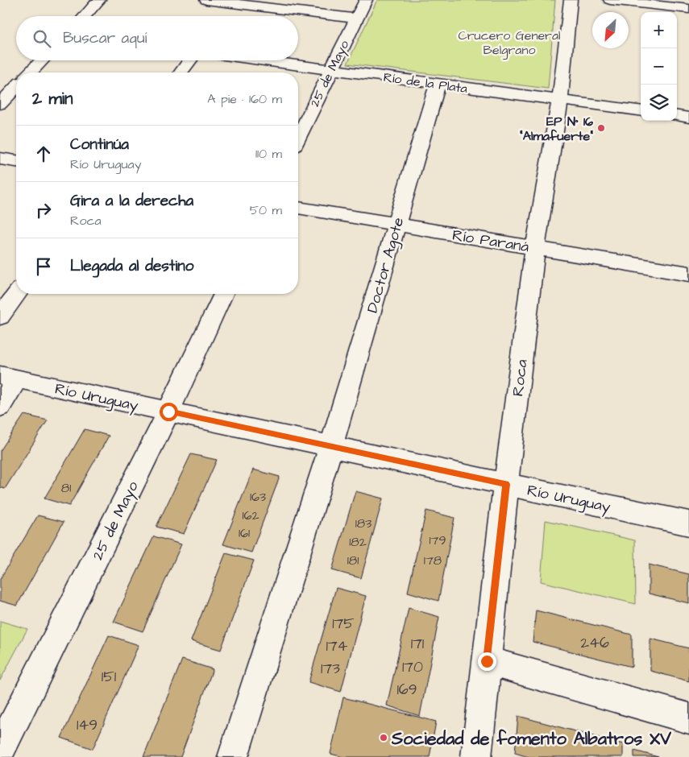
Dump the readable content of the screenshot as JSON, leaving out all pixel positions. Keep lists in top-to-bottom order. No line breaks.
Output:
{"streets":{"street":["25 de Mayo","Río de la Plata","Río Paraná","Doctor Agote","Roca","Río Uruguay"]},"crossings":[["25 de Mayo","Río de la Plata"],["25 de Mayo","Río Uruguay"],["Río de la Plata","Doctor Agote"],["Río de la Plata","Roca"],["Río Paraná","Doctor Agote"],["Río Paraná","Roca"],["Doctor Agote","Río Uruguay"],["Roca","Río Uruguay"]],"parks":["Crucero General Belgrano"],"places":["EP N° 16 \"Almafuerte\"","Sociedad de fomento Albatros XV"],"house_numbers":["81","163","162","183","161","179","182","181","178","175","246","171","174","170","173","151","169","149"],"north":"bottom left","page":{"map_buttons":["+","−"],"search":"Buscar aquí","heading":["2 min","A pie · 160 m"],"list":[["Continúa","Río Uruguay","110 m"],["Gira a la derecha","Roca","50 m"],"Llegada al destino"]}}
